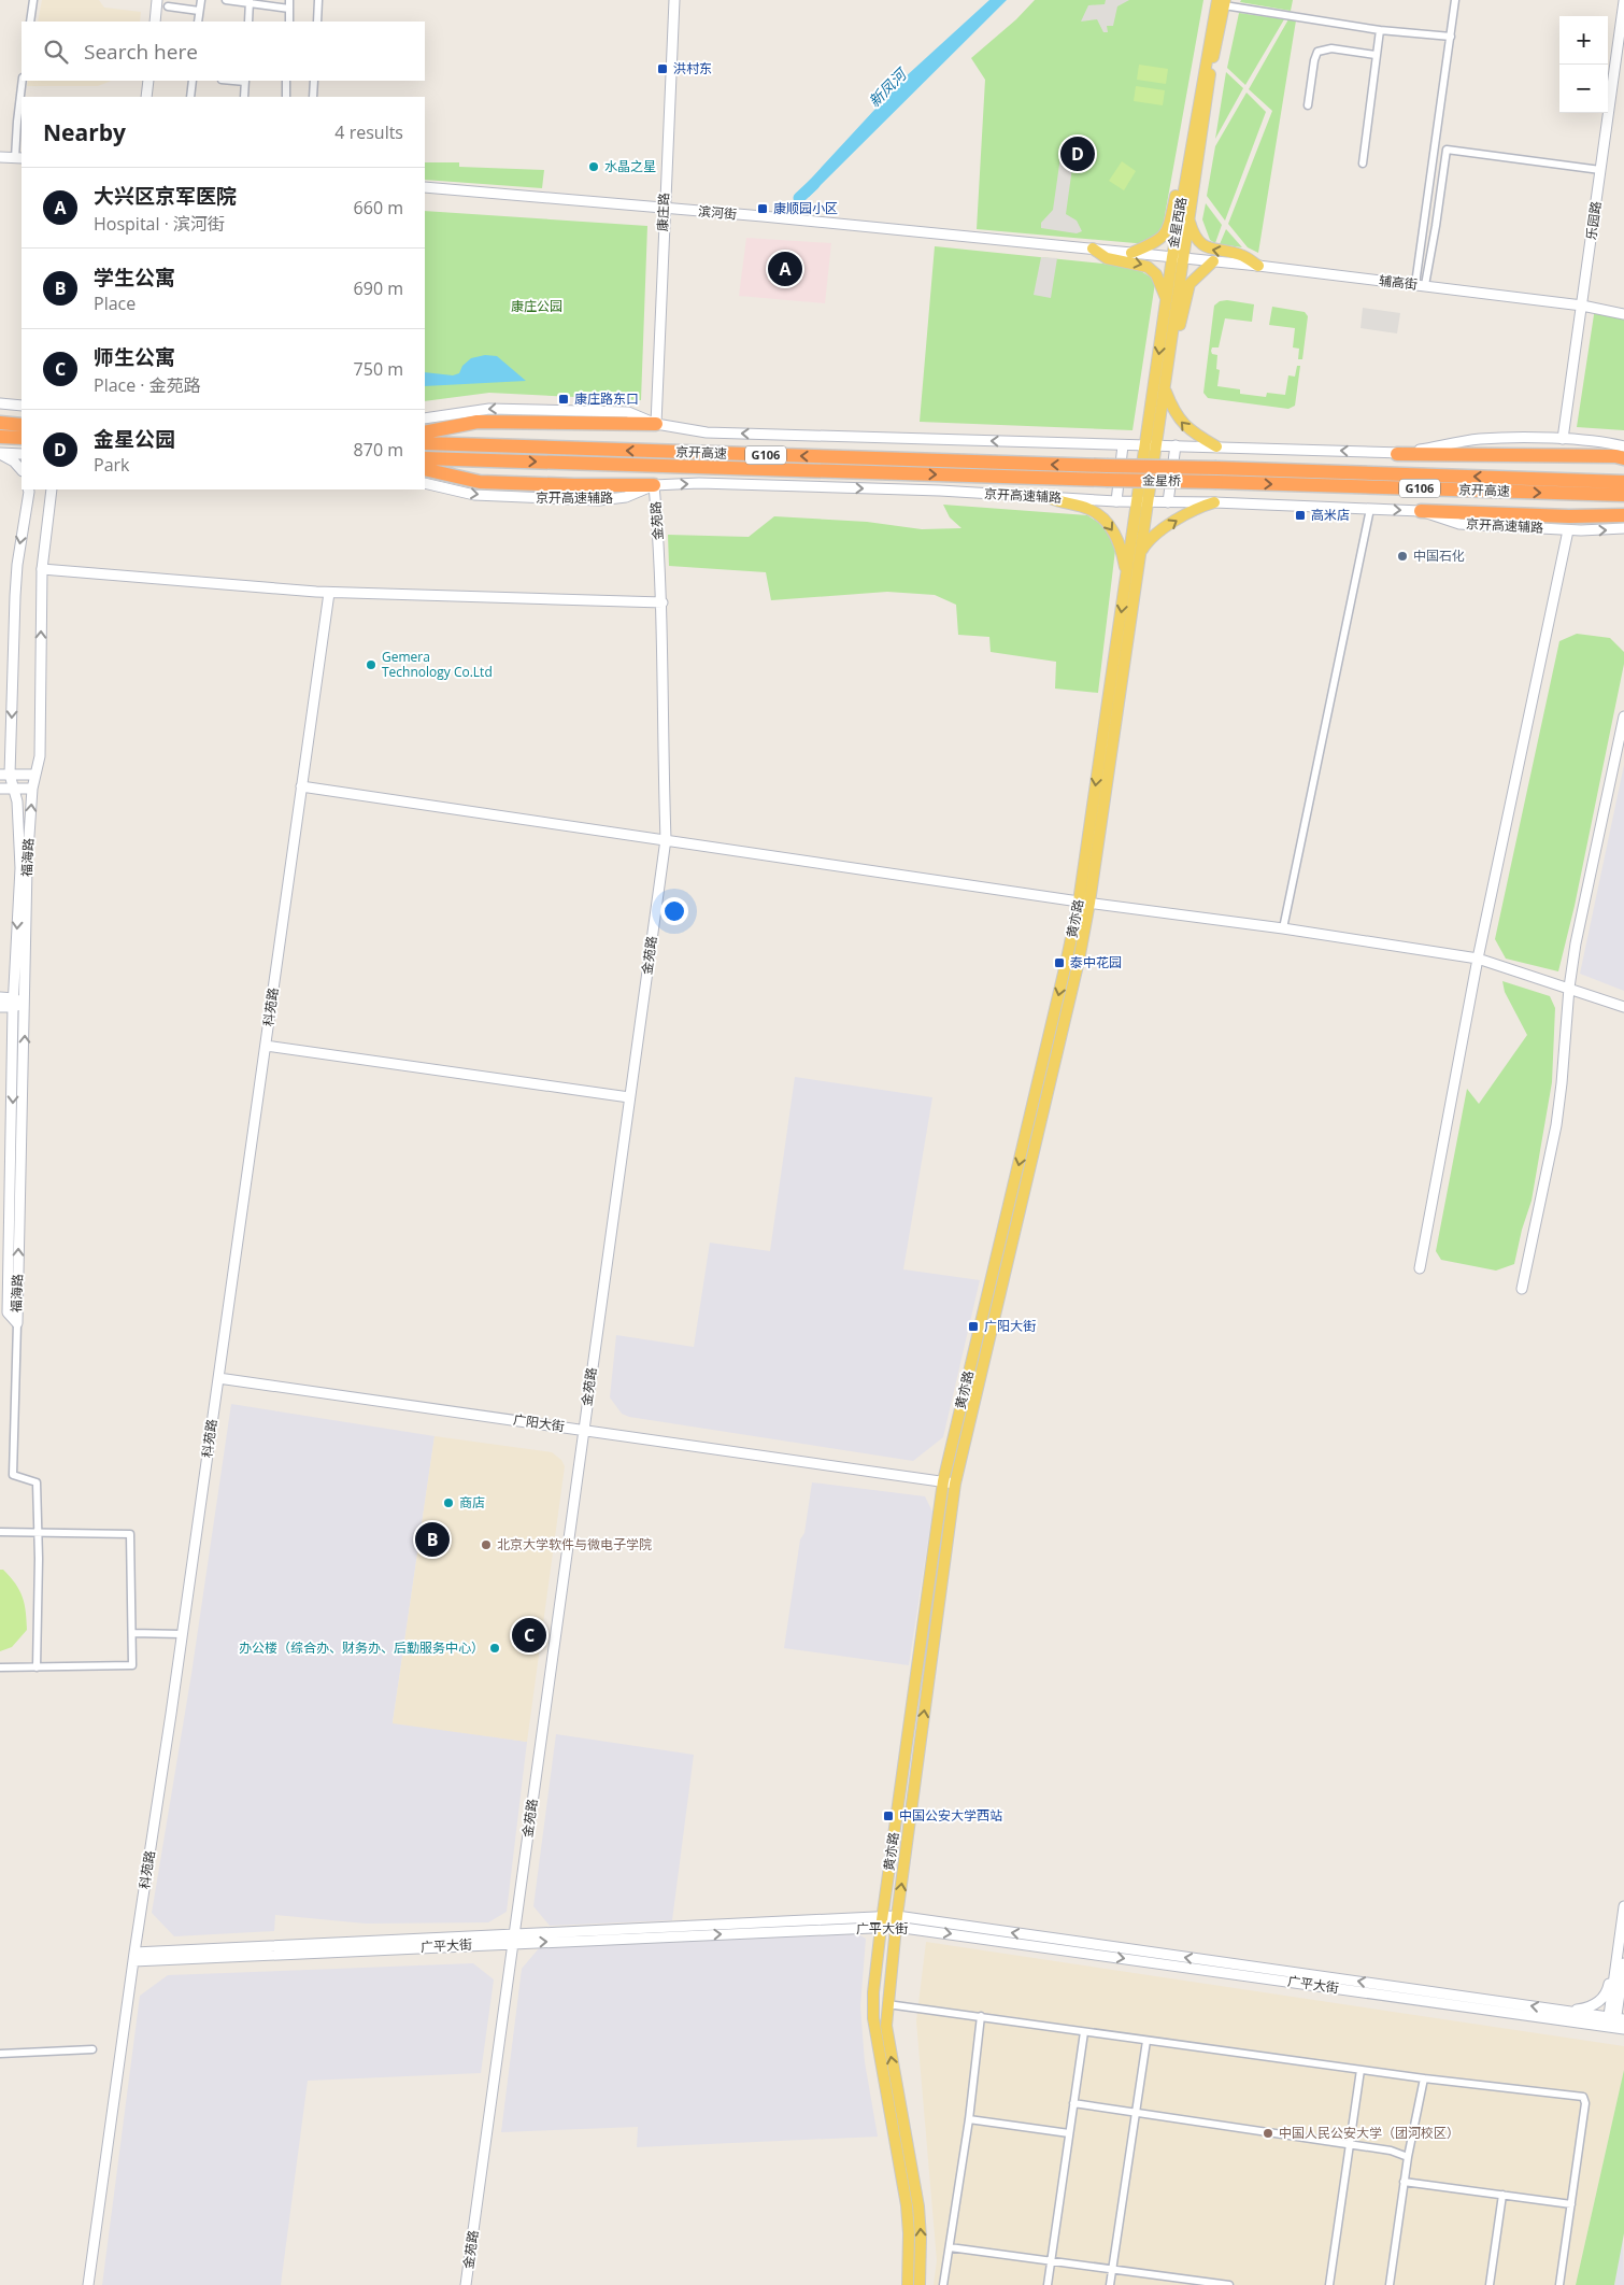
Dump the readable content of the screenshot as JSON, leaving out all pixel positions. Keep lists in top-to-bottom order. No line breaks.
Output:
{"streets":{"highway":["京开高速","G106","金星桥"],"main road":["金星西路","黄亦路"],"street":["康庄路","滨河街","乐园路","辅高街","京开高速辅路","金苑路","福海路","科苑路","广阳大街","广平大街"]},"crossings":[["康庄路","滨河街"],["滨河街","金星西路"],["滨河街","辅高街"],["乐园路","辅高街"],["金星西路","辅高街"],["京开高速","金星桥"],["京开高速辅路","金苑路"],["京开高速辅路","黄亦路"],["金苑路","广阳大街"],["金苑路","广平大街"],["黄亦路","广阳大街"],["黄亦路","广平大街"],["科苑路","广阳大街"],["科苑路","广平大街"]],"water":["新凤河"],"parks":["康庄公园"],"places":{"transit":["洪村东","康顺园小区","康庄路东口","高米店","泰中花园","广阳大街","中国公安大学西站"],"other":["水晶之星","中国石化","Gemera Technology Co.Ltd","商店","北京大学软件与微电子学院","办公楼（综合办、财务办、后勤服务中心）","中国人民公安大学（团河校区）"]},"page":{"map_buttons":["+","−"],"search":"Search here","heading":["Nearby","4 results"],"pins":["D","A","B","C"],"list":[{"mark":"A","name":"大兴区京军医院","note":"Hospital · 滨河街","value":"660 m"},{"mark":"B","name":"学生公寓","note":"Place","value":"690 m"},{"mark":"C","name":"师生公寓","note":"Place · 金苑路","value":"750 m"},{"mark":"D","name":"金星公园","note":"Park","value":"870 m"}]}}
